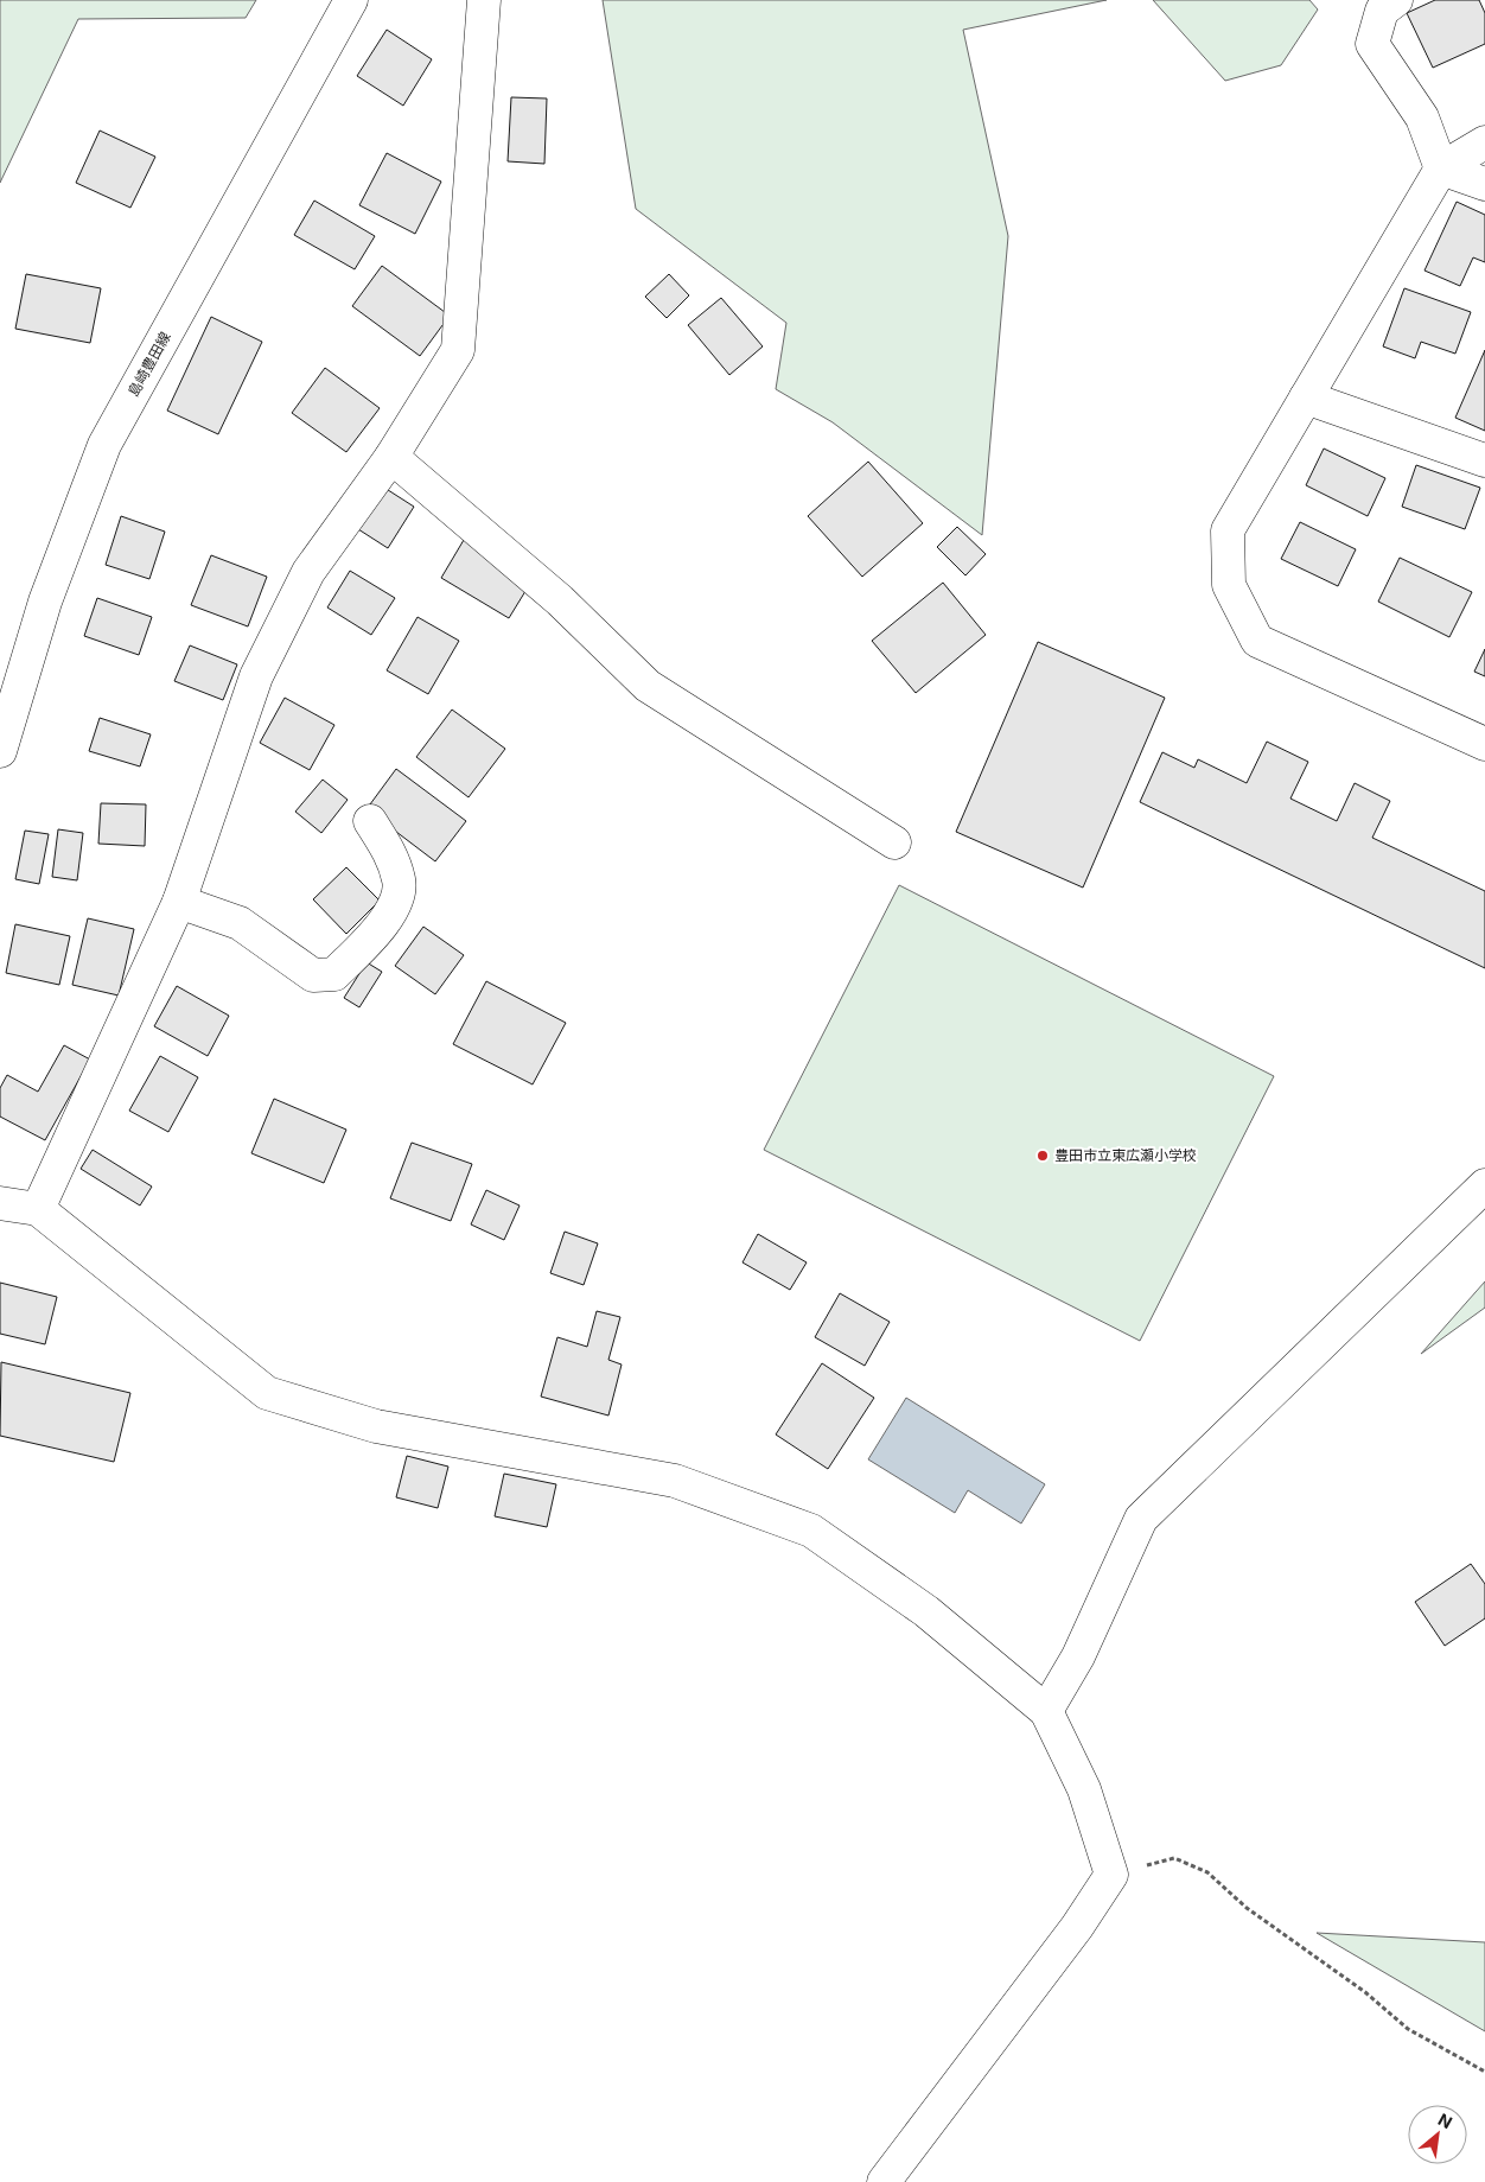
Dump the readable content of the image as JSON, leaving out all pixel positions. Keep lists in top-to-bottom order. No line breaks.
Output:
{"streets":{"street":["島崎豊田線"]},"places":["豊田市立東広瀬小学校"],"north":"top right"}
